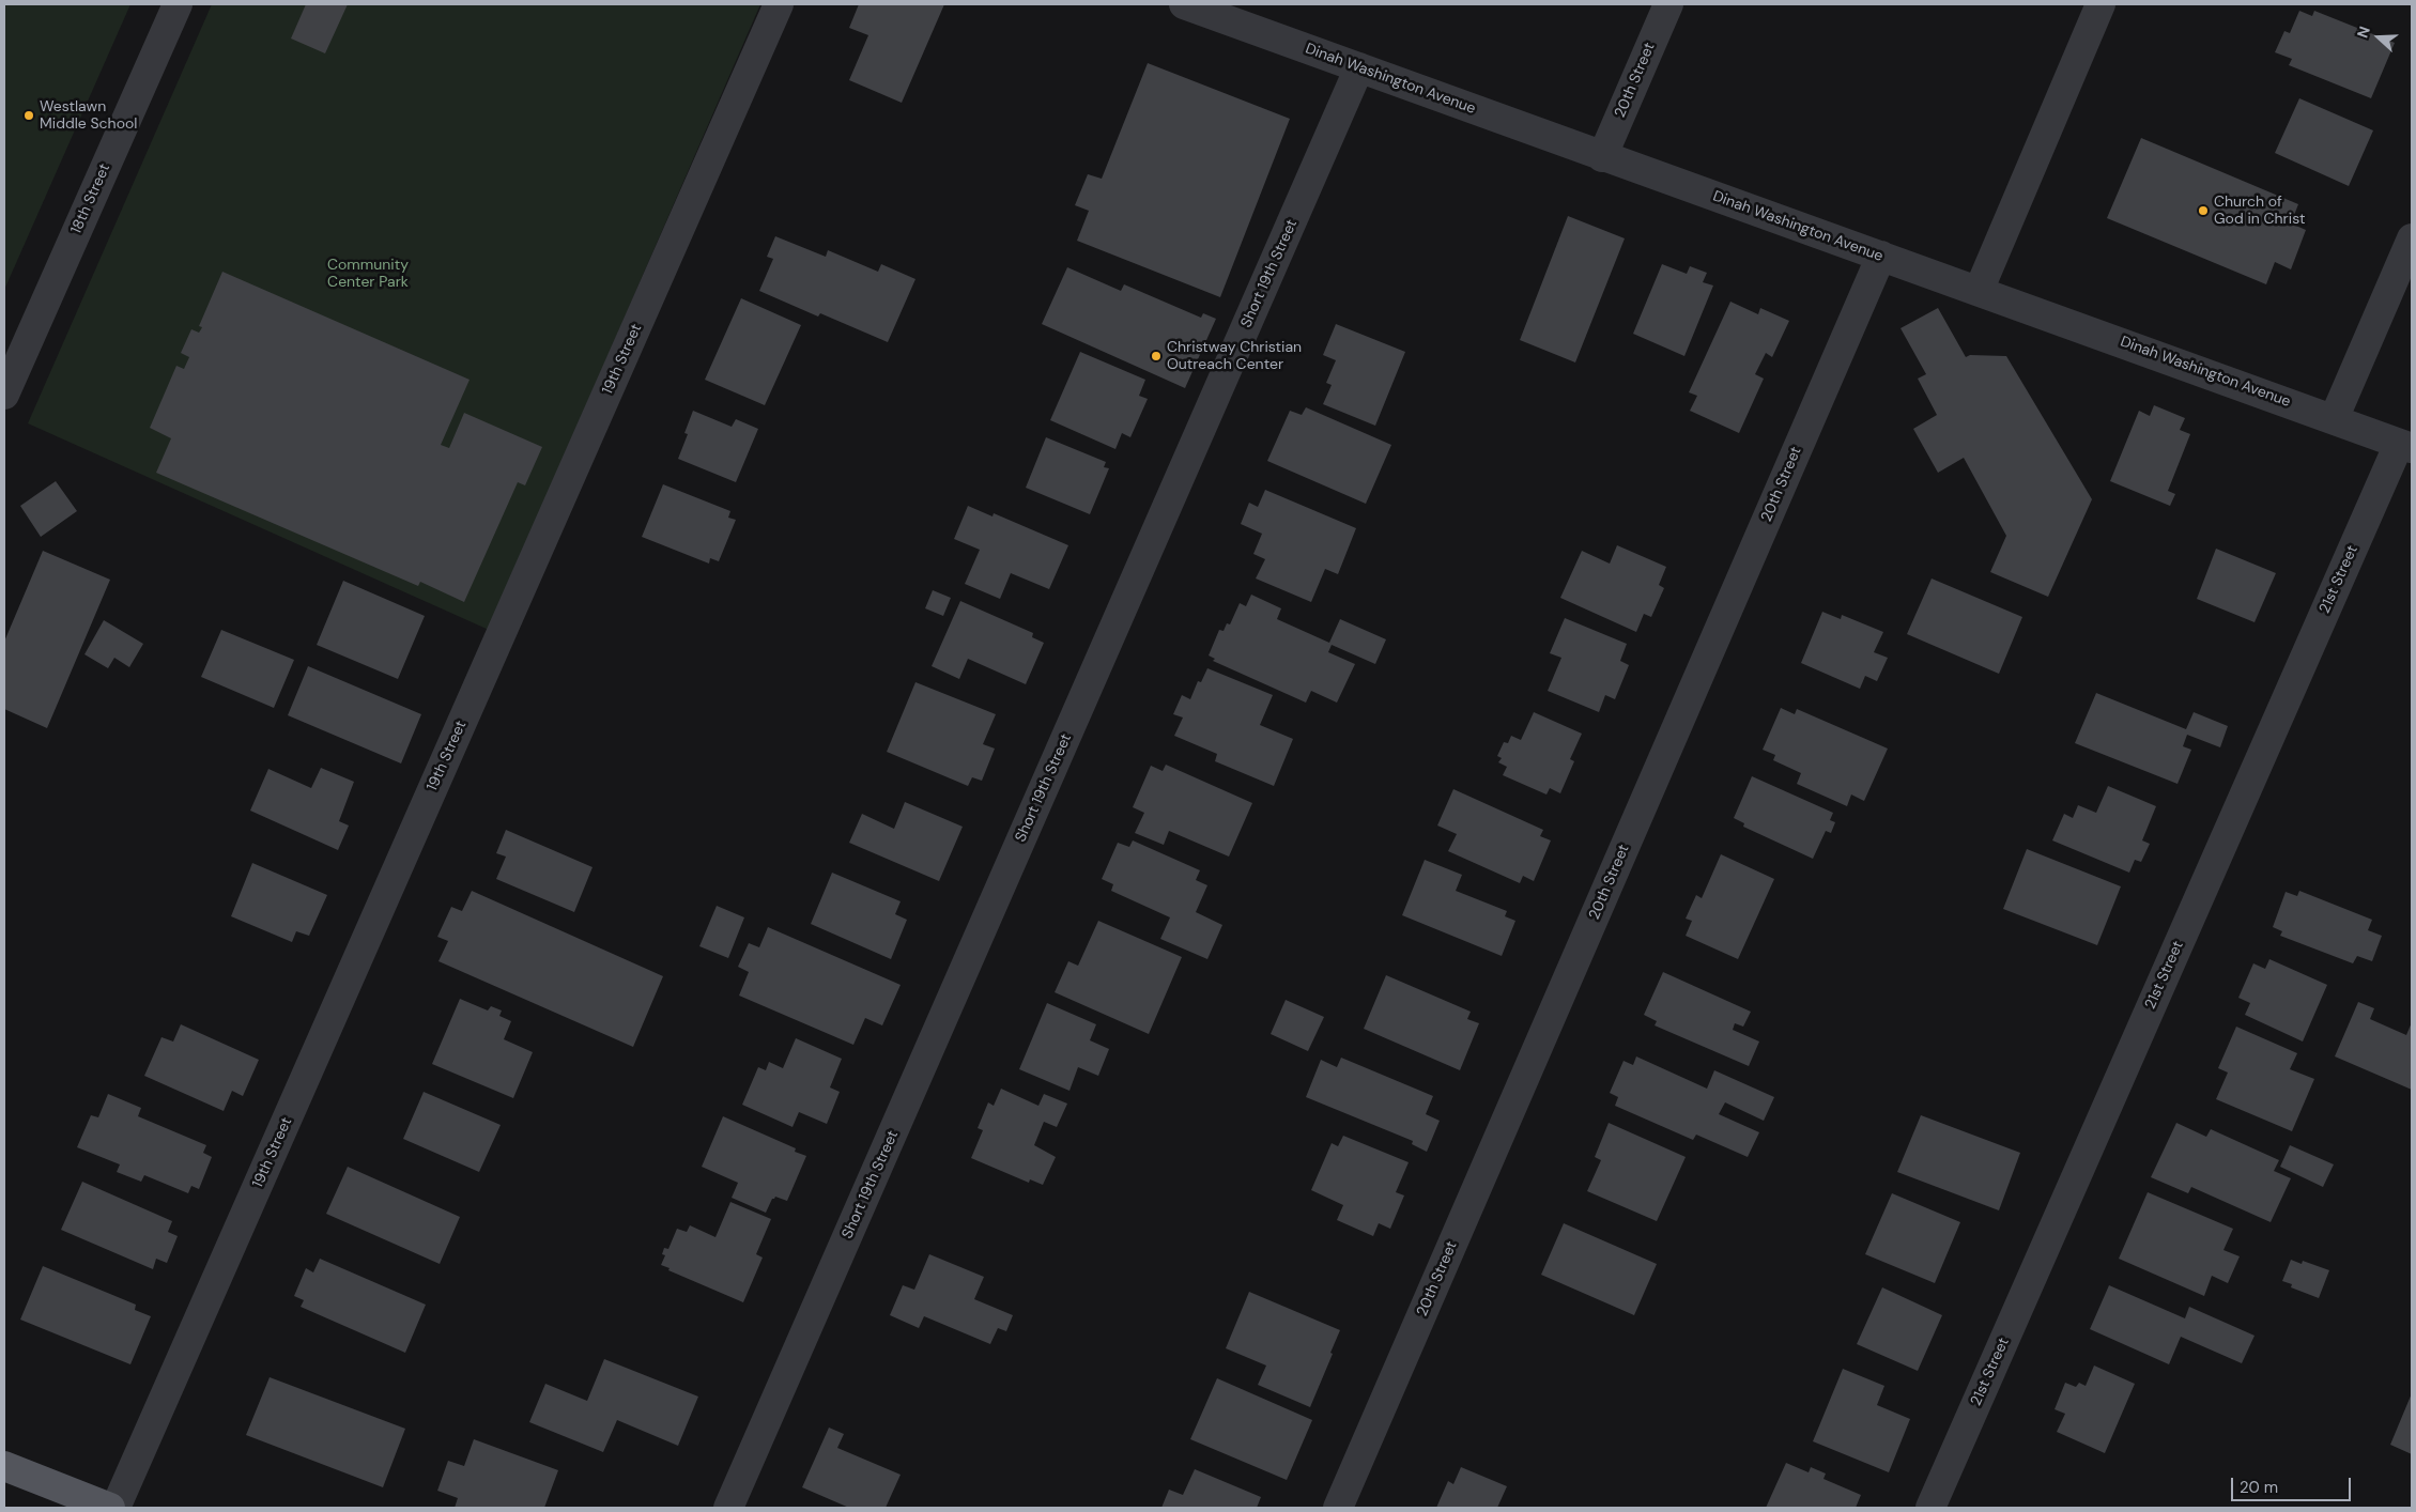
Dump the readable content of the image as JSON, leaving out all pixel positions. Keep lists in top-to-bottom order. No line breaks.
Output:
{"streets":{"street":["Dinah Washington Avenue","20th Street","18th Street","Short 19th Street","19th Street","21st Street"]},"crossings":[["Dinah Washington Avenue","20th Street"],["Dinah Washington Avenue","Short 19th Street"],["Dinah Washington Avenue","21st Street"]],"parks":["Community Center Park"],"places":["Westlawn Middle School","Church of God in Christ","Christway Christian Outreach Center"],"scale_bar":"20 m","north":"left"}
